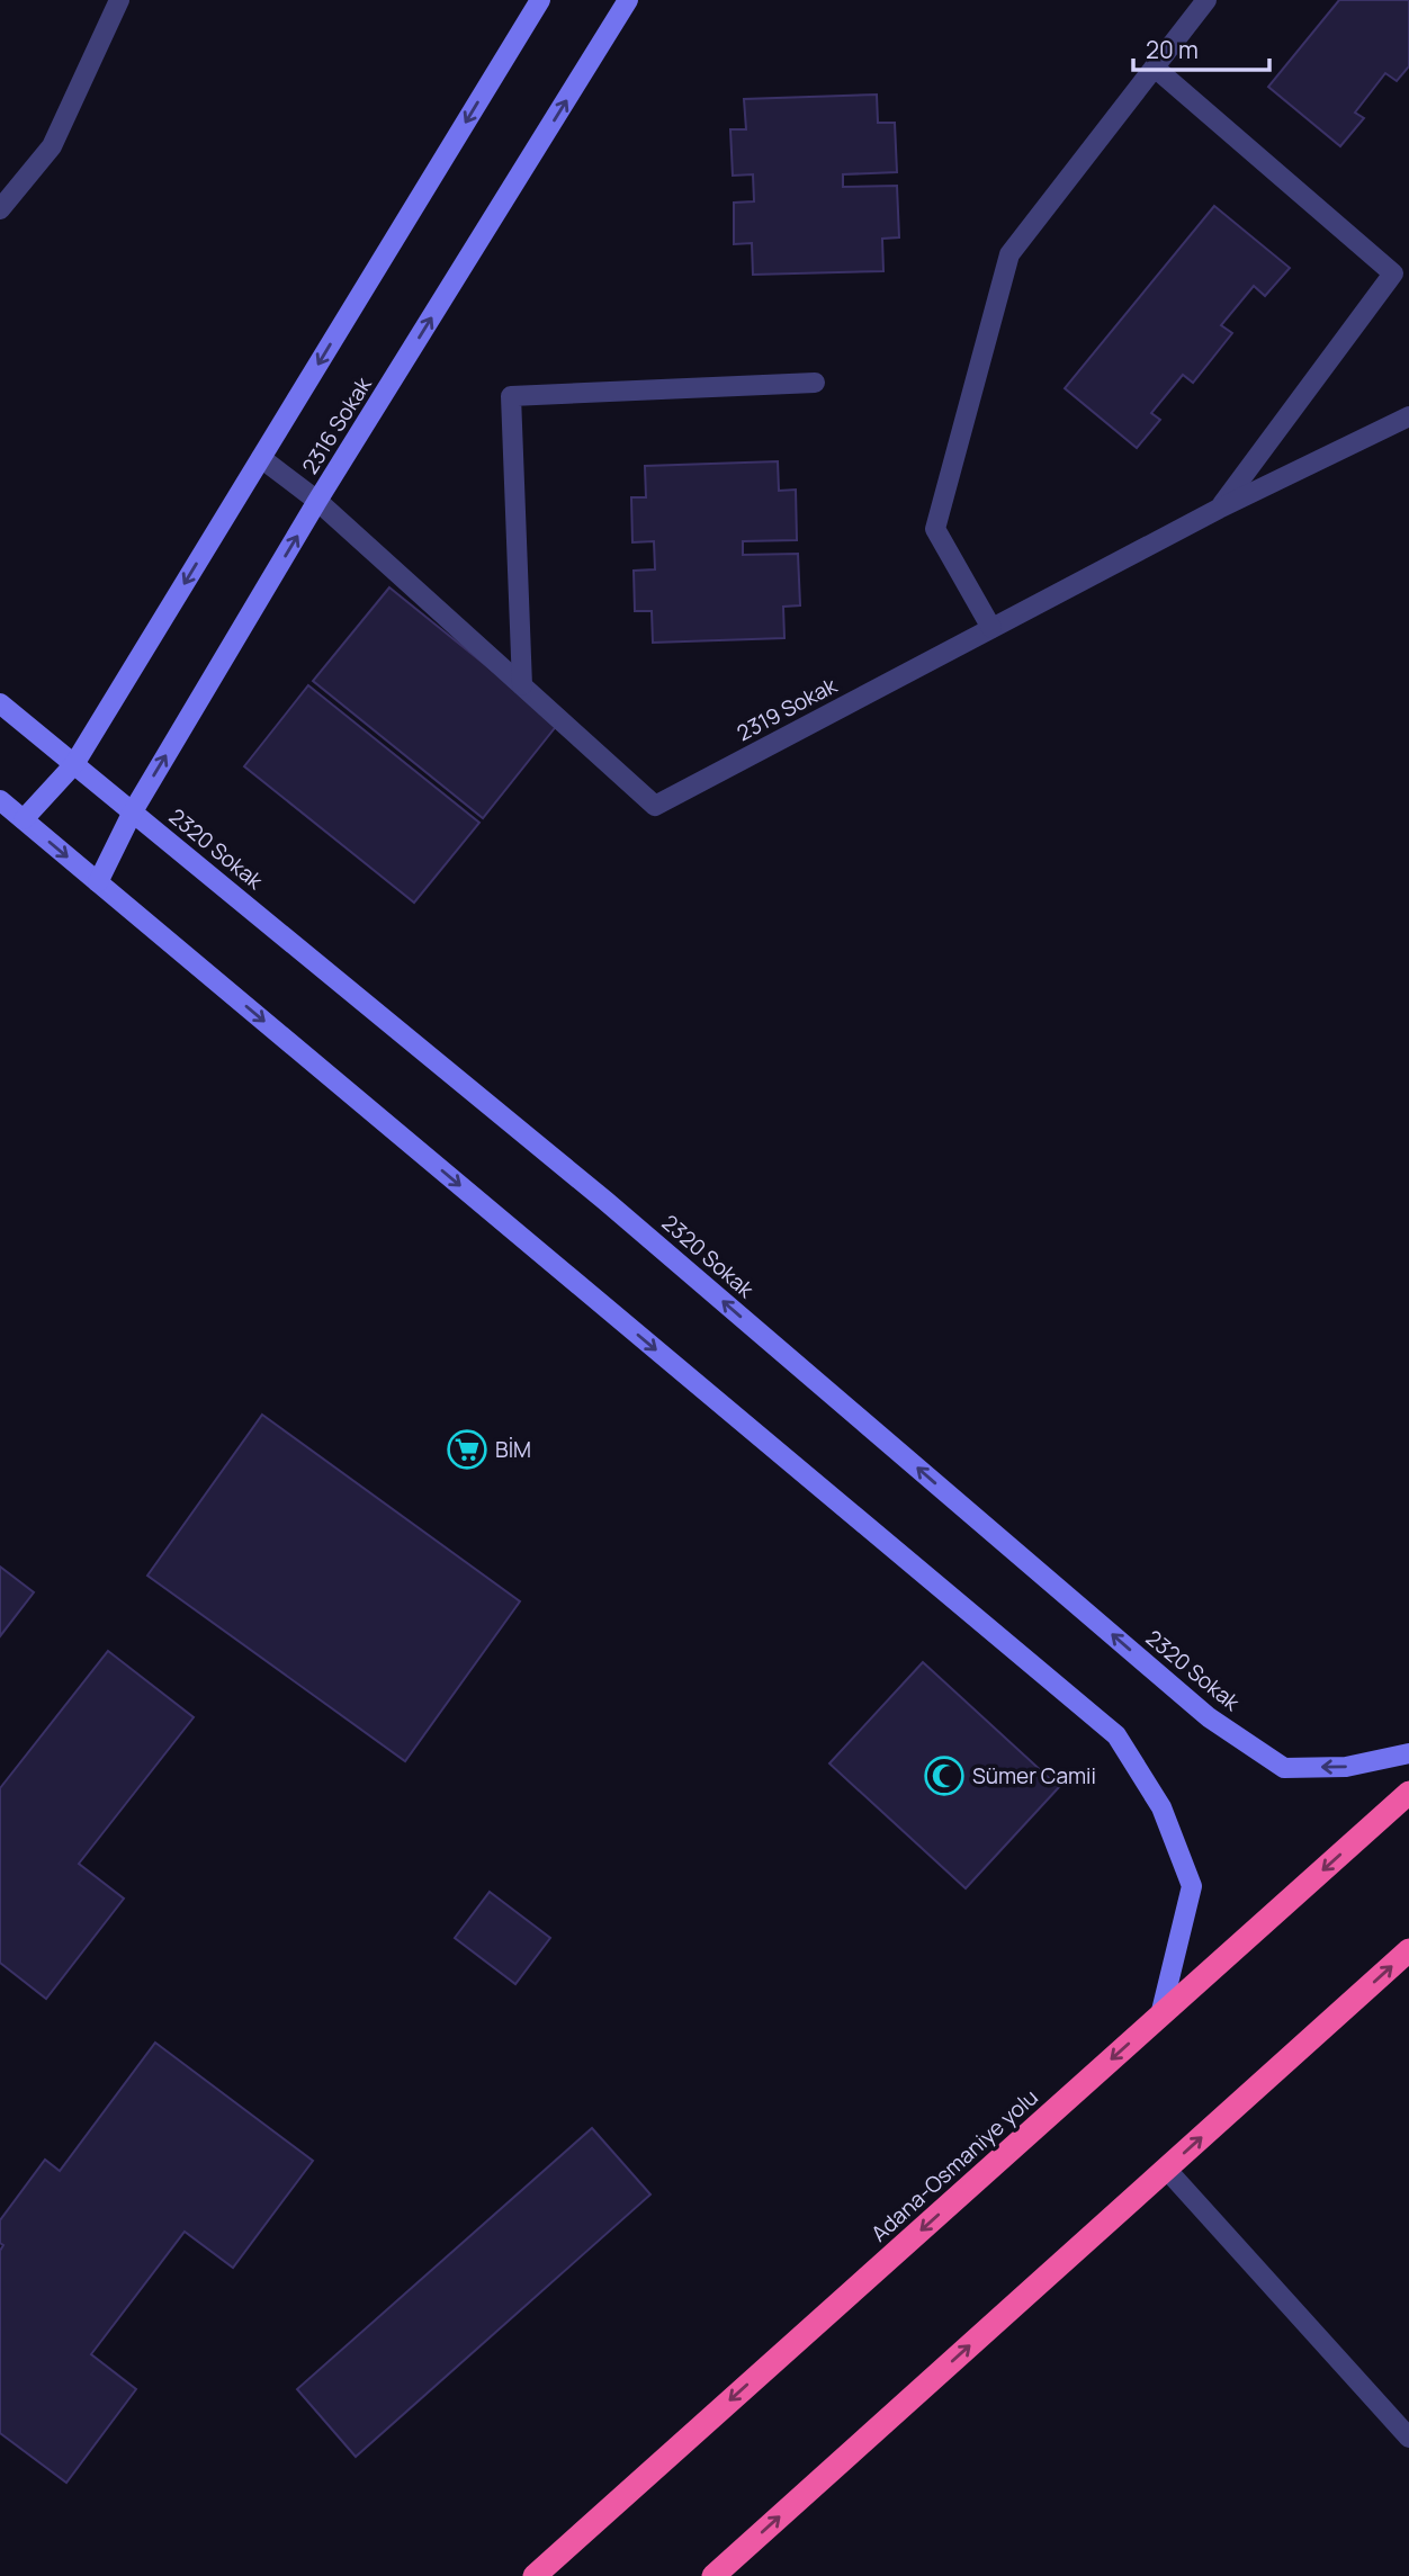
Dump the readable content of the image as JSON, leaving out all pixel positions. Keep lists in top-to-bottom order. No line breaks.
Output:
{"streets":{"highway":["Adana-Osmaniye yolu"],"street":["2316 Sokak","2319 Sokak","2320 Sokak"]},"crossings":[["2316 Sokak","2319 Sokak"],["2316 Sokak","2320 Sokak"]],"places":{"supermarket":["BİM"],"mosque":["Sümer Camii"]},"scale_bar":"20 m"}
